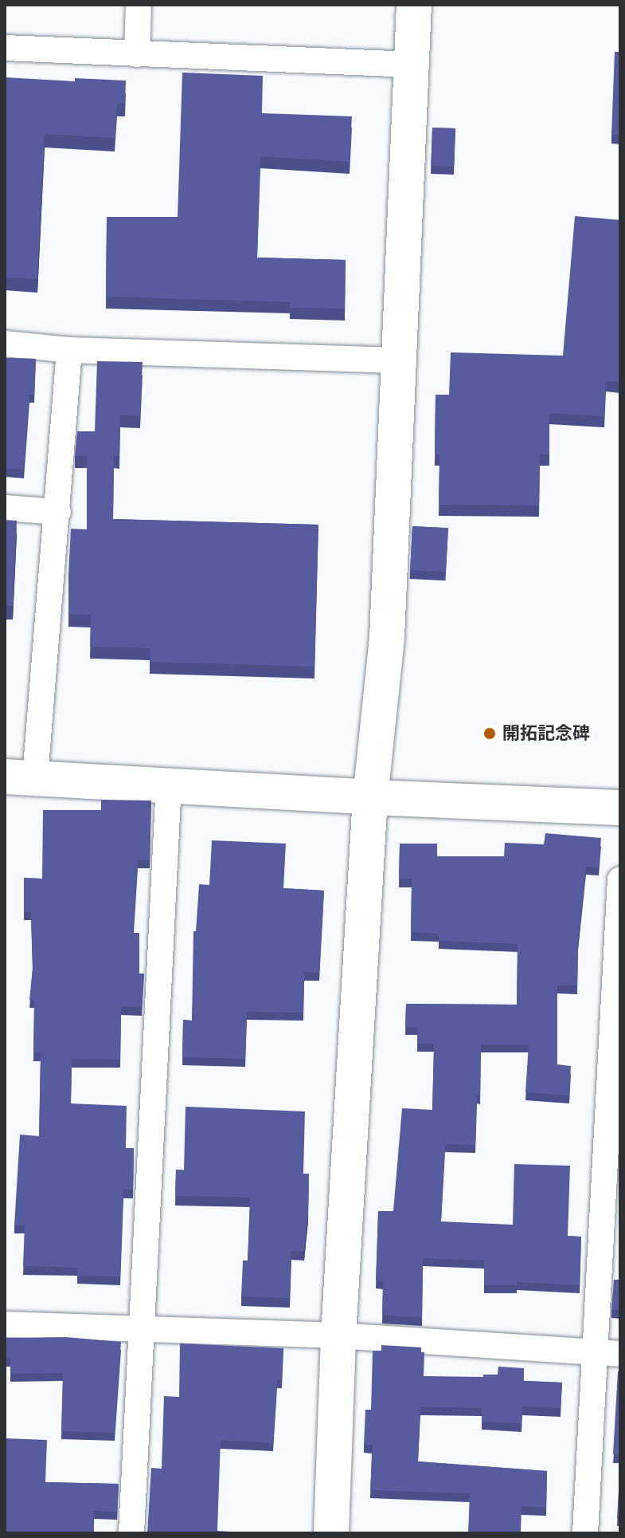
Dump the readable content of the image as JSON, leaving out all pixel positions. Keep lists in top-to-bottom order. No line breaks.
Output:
{"places":["開拓記念碑"]}
